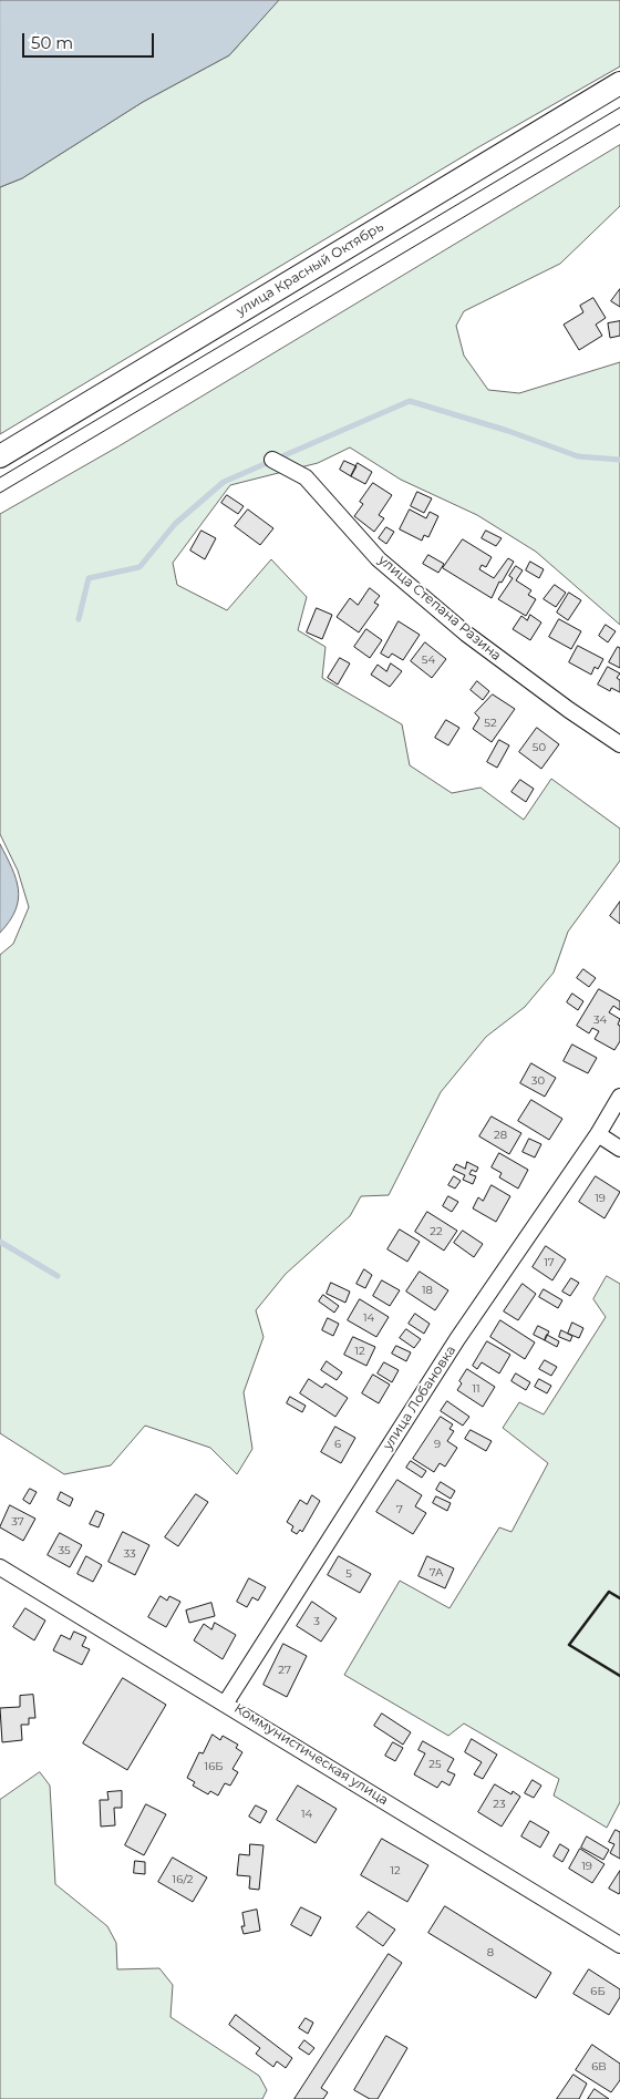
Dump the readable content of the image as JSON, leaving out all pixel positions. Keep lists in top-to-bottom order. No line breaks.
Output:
{"streets":{"main road":["улица Красный Октябрь"],"street":["улица Степана Разина","улица Лобановка","Коммунистическая улица"]},"crossings":[["улица Лобановка","Коммунистическая улица"]],"house_numbers":["54","52","50","34","30","28","19","22","17","18","14","12","11","6","9","7","37","35","33","7А","5","3","27","25","16Б","23","14","19","12","16/2","8","6Б","6В"],"scale_bar":"50 m"}
